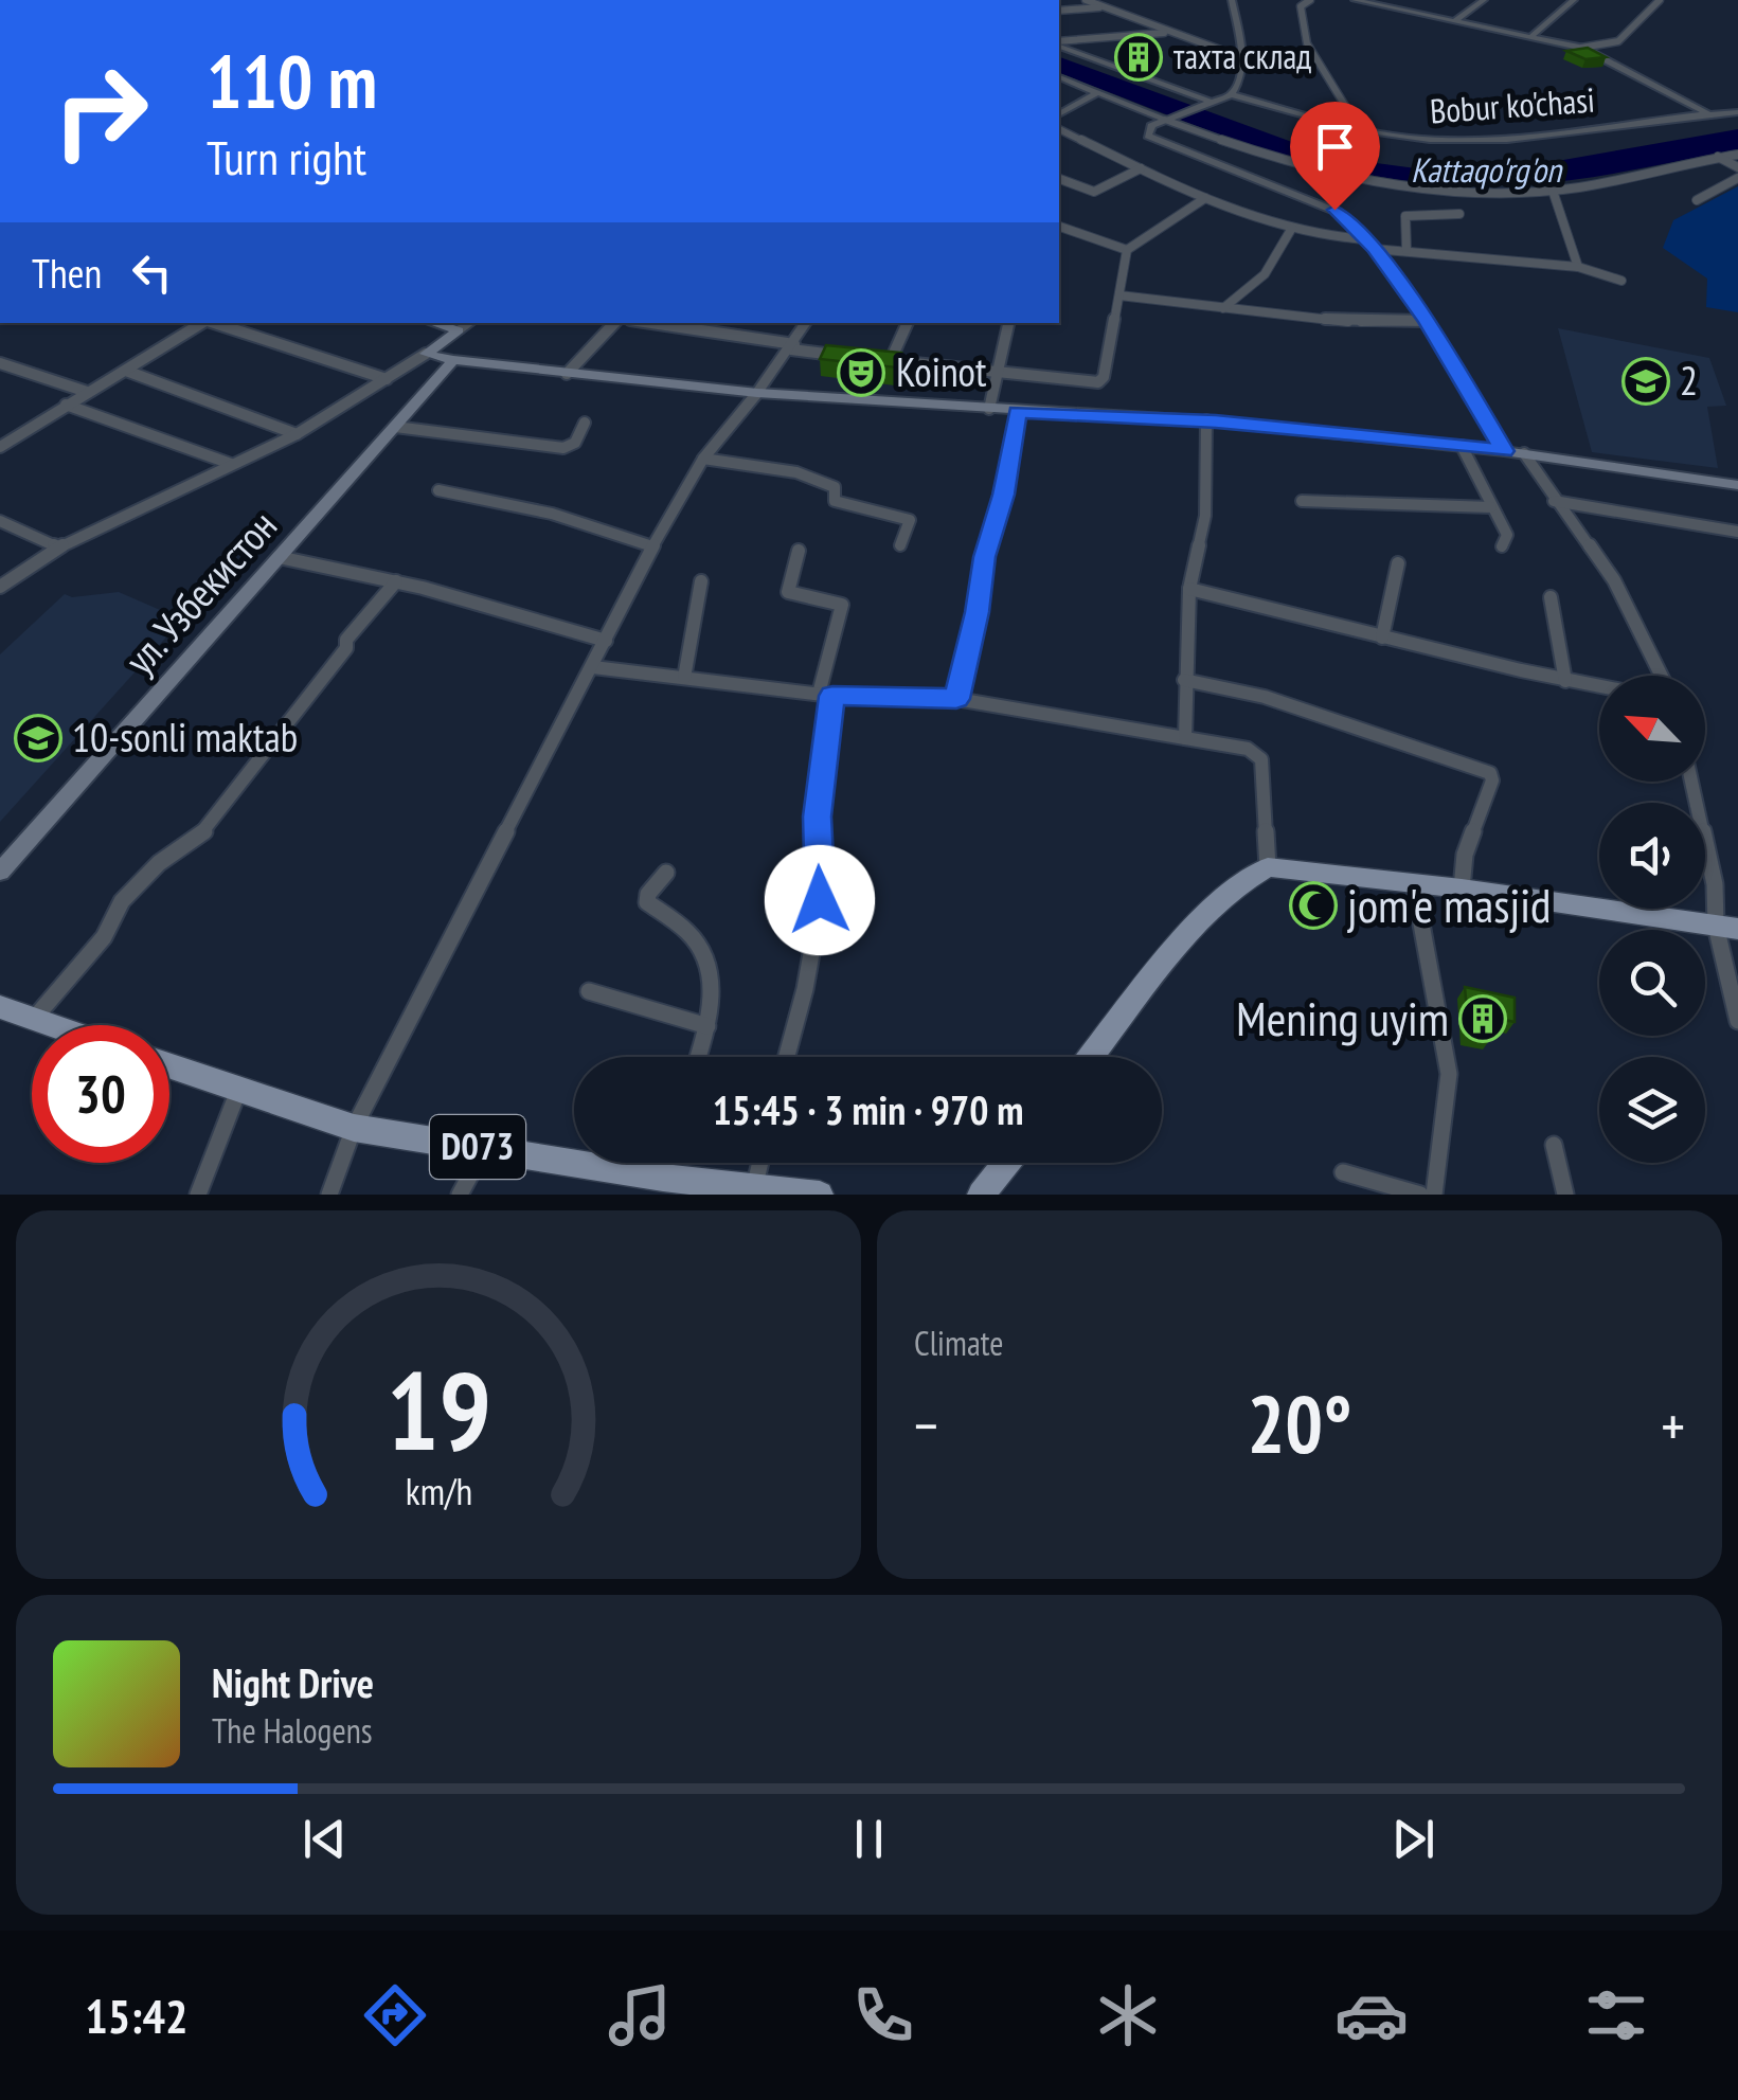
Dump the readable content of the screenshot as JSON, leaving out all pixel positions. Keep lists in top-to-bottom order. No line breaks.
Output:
{"streets":{"main road":["ул. Узбекистон","D073"],"street":["Bobur ko'chasi"]},"water":["Kattaqo'rg'on"],"places":{"building":["тахта склад","Mening uyim"],"theatre":["Koinot"],"school or university":["2","10-sonli maktab"],"mosque":["jom'e masjid"]},"north":"top left","page":{"turn":["110 m","Turn right"],"then":"Then","limit":"30","trip":"15:45 · 3 min · 970 m","tile":"Climate","heat":["−","20°","+"],"song":["Night Drive","The Halogens"],"tabs":"15:42","gauge":["19","km/h"]}}
